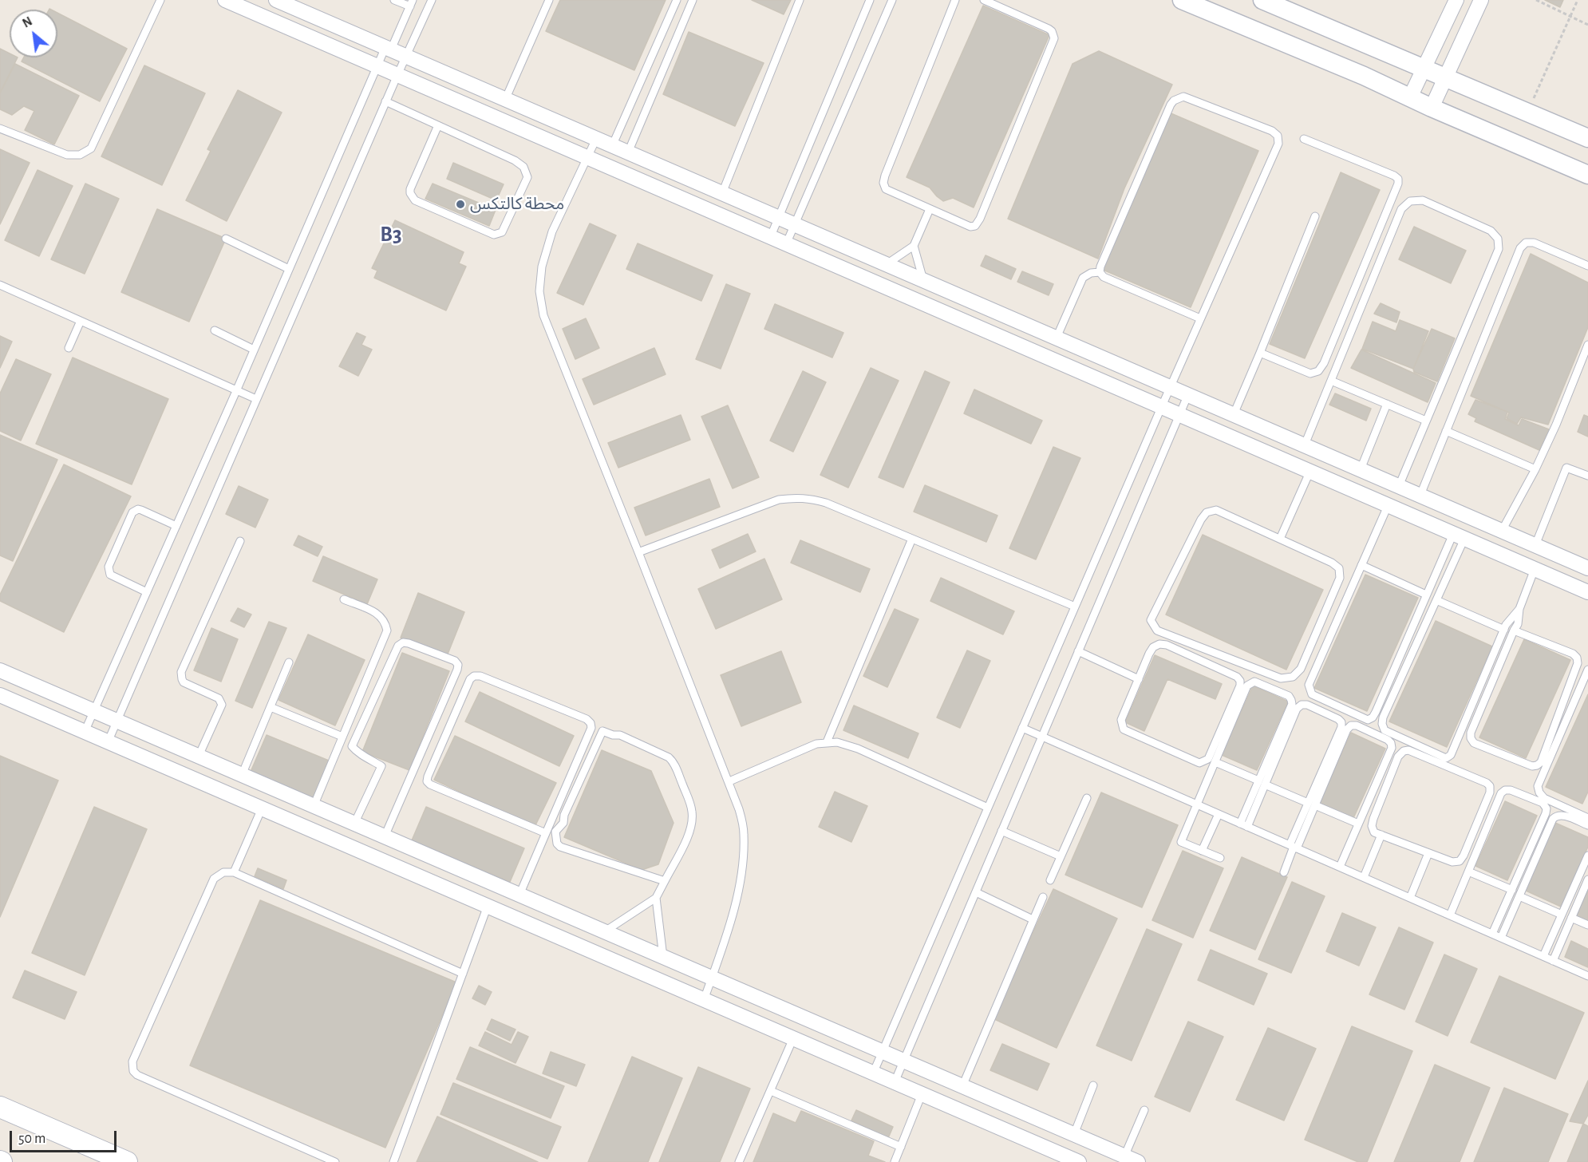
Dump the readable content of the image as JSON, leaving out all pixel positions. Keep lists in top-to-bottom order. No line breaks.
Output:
{"districts":["B3"],"places":["محطة كالتكس"],"scale_bar":"50 m","north":"top left"}
